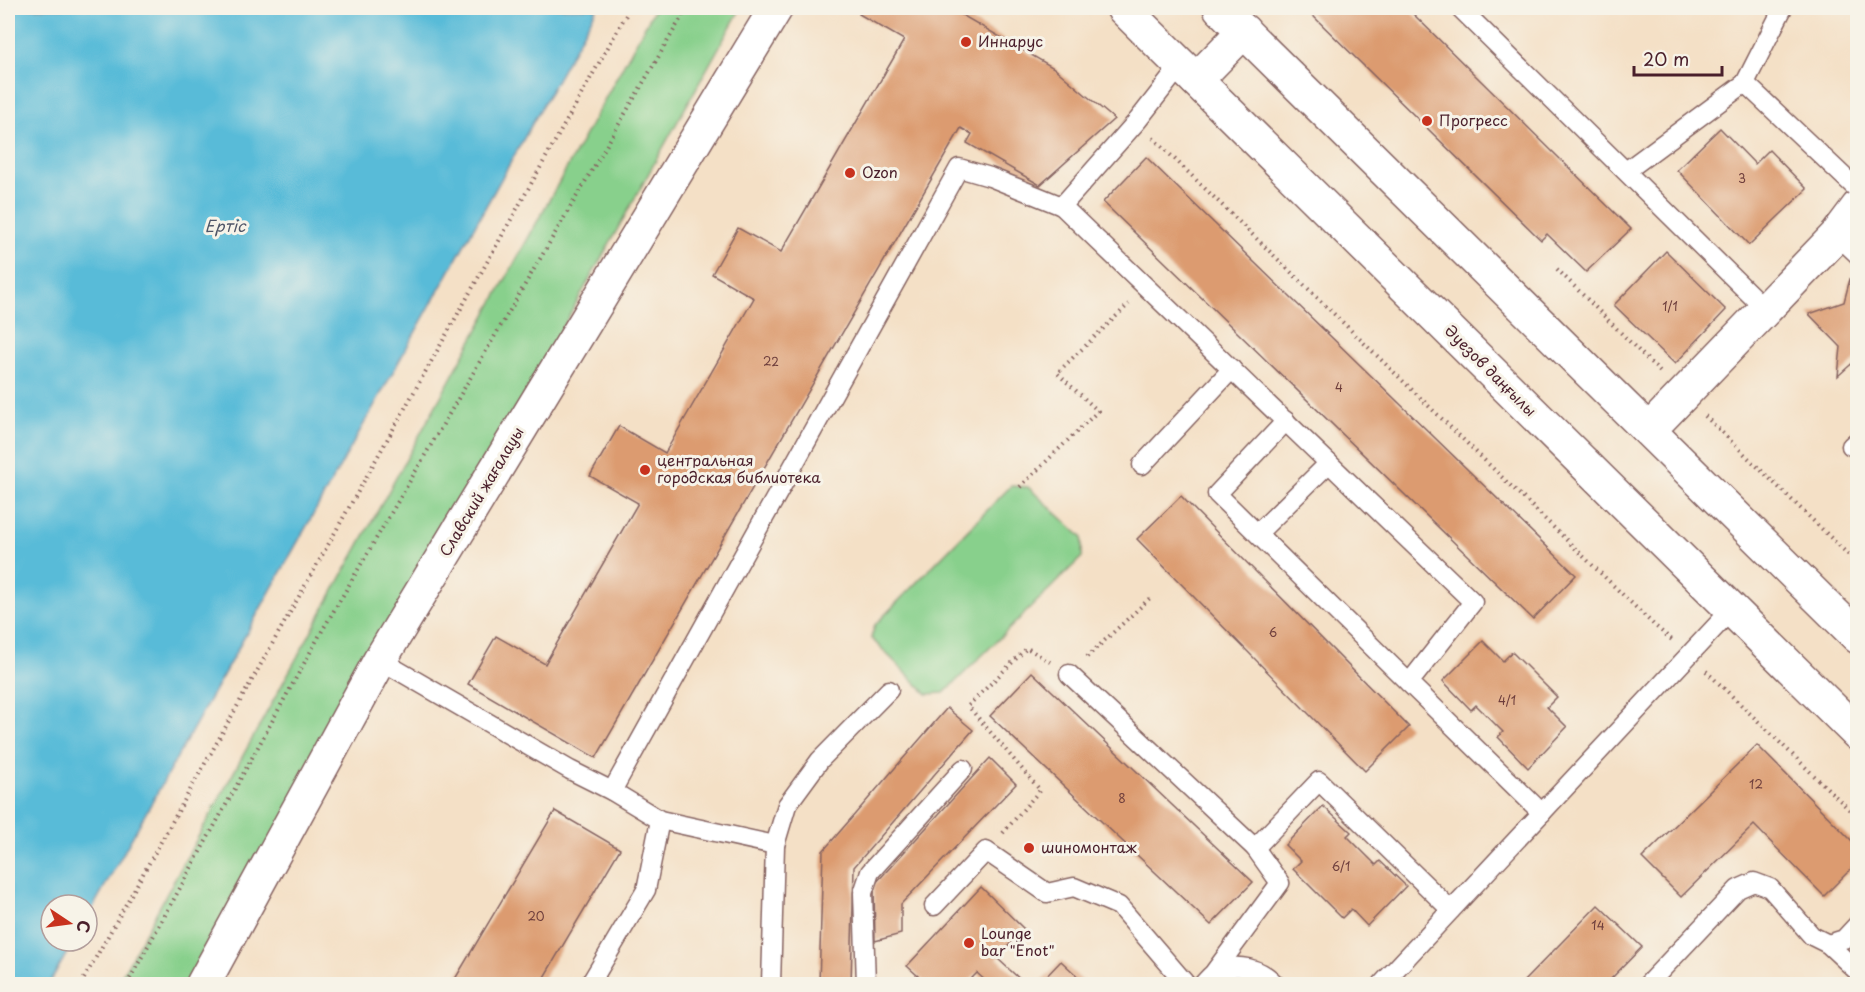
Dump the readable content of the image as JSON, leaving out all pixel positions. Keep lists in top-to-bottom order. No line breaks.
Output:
{"streets":{"street":["Әуезов даңғылы","Славский жағалауы"]},"water":["Ертіс"],"places":["Иннарус","Прогресс","Ozon","центральная городская библиотека","шиномонтаж","Lounge bar \"Enot\""],"house_numbers":["3","1/1","22","4","6","4/1","12","8","6/1","20","14"],"scale_bar":"20 m","north":"right"}
